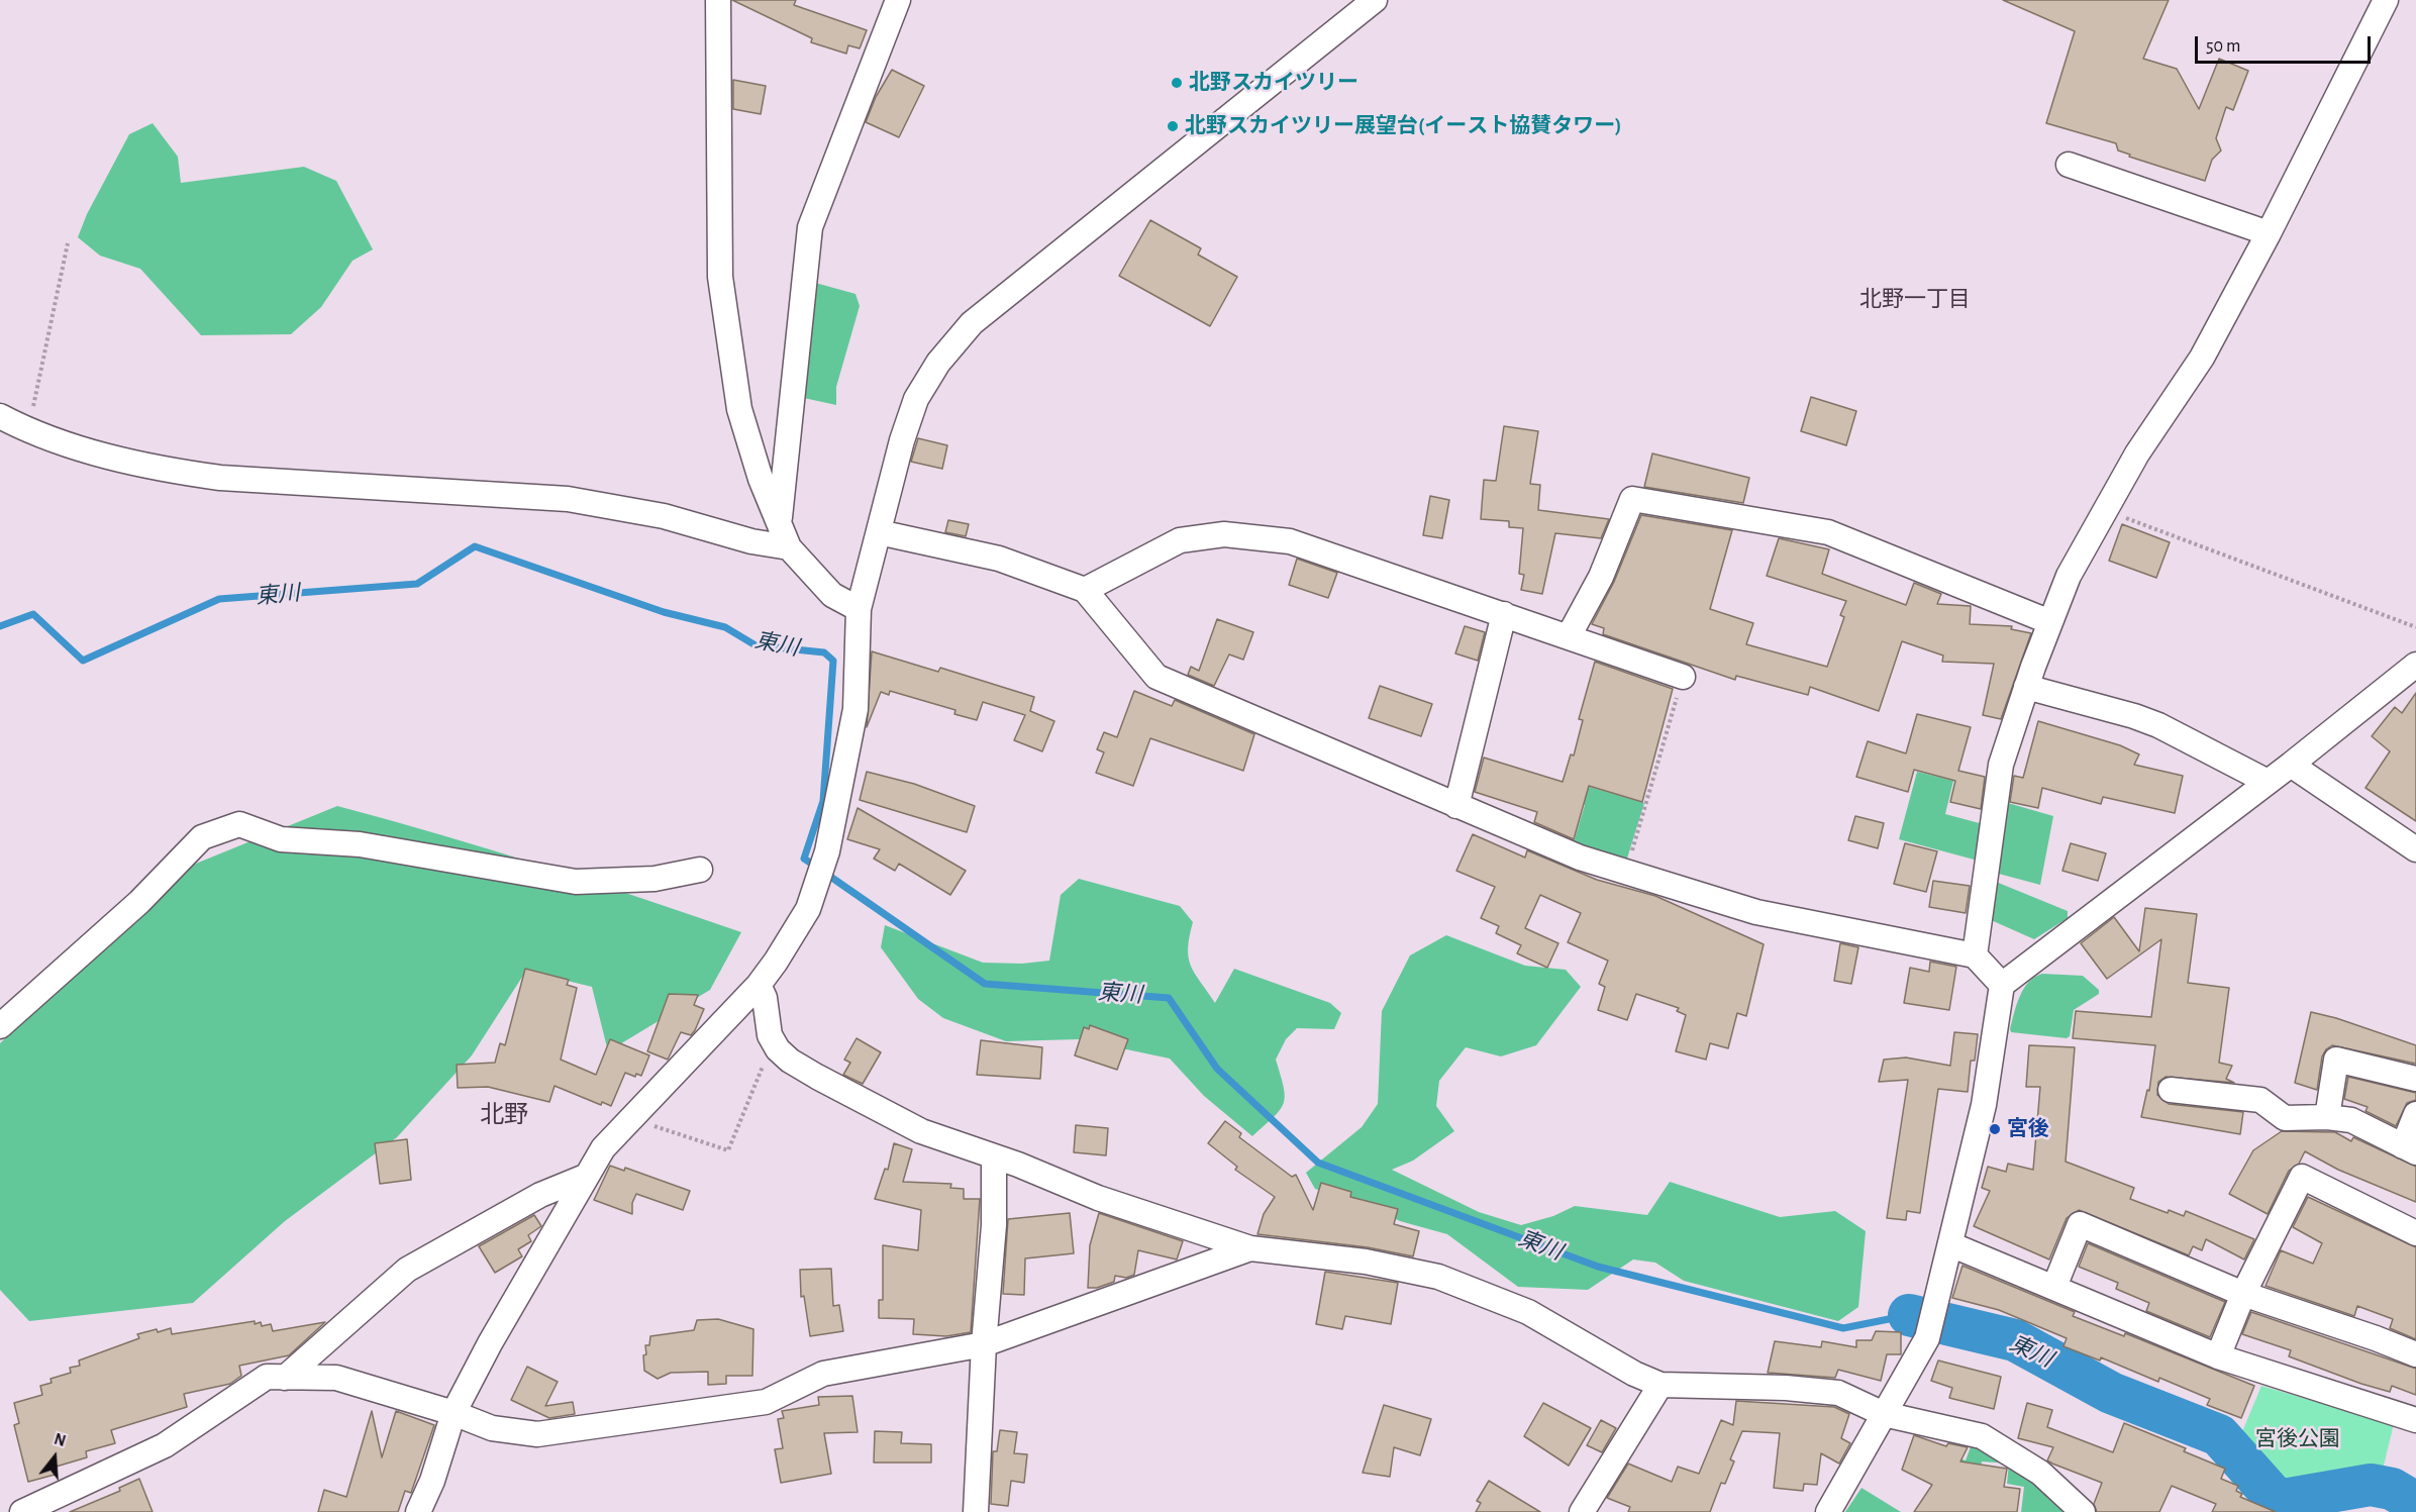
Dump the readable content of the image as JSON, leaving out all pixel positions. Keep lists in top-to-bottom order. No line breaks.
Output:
{"districts":["北野一丁目","北野"],"water":["東川"],"parks":["宮後公園"],"places":["北野スカイツリー","北野スカイツリー展望台(イースト協賛タワー)","宮後"],"scale_bar":"50 m","north":"top"}
